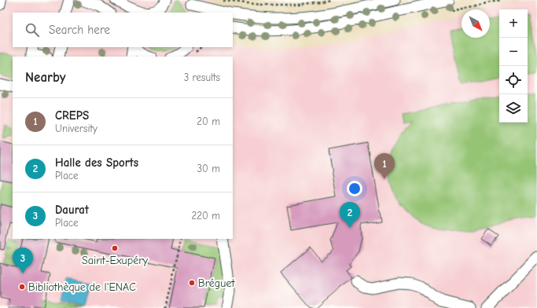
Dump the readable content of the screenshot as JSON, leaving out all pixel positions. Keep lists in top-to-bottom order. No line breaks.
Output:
{"places":["Saint-Exupéry","Bréguet","Bibliothèque de l'ENAC"],"north":"bottom right","page":{"map_buttons":["+","−"],"search":"Search here","heading":["Nearby","3 results"],"list":[{"mark":"1","name":"CREPS","note":"University","value":"20 m"},{"mark":"2","name":"Halle des Sports","note":"Place","value":"30 m"},{"mark":"3","name":"Daurat","note":"Place","value":"220 m"}],"pins":["1","2","3"]}}
